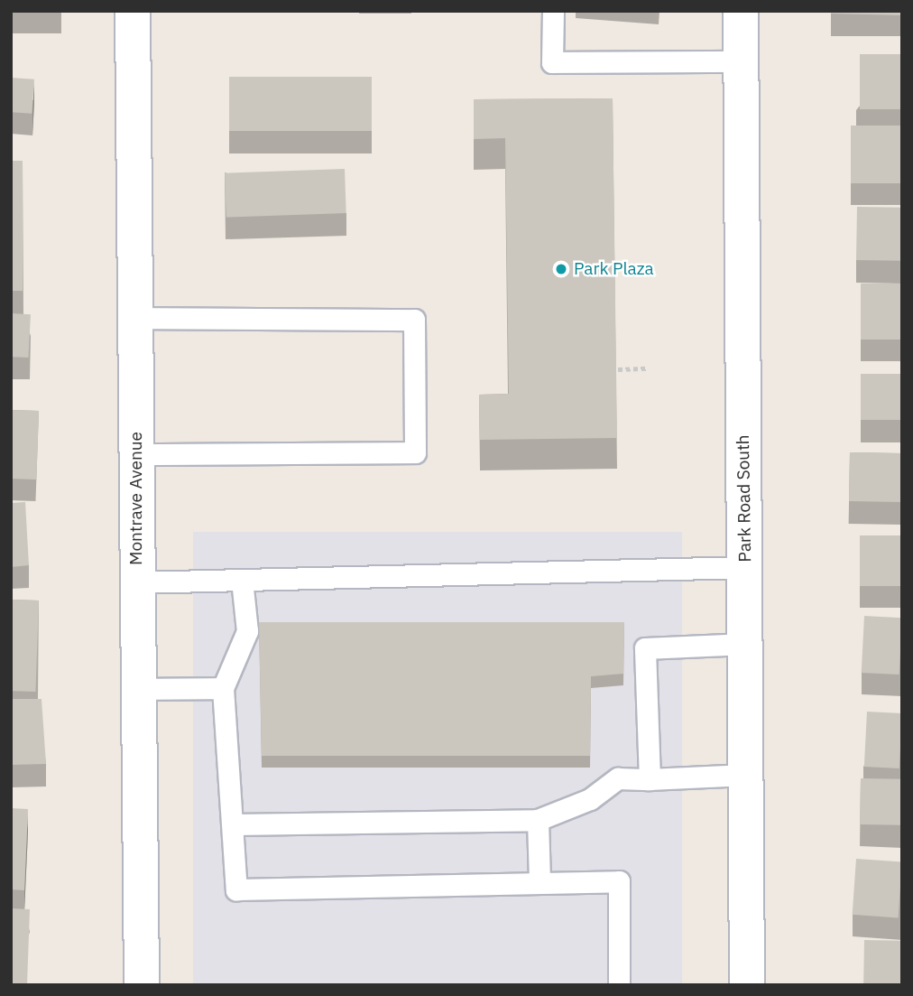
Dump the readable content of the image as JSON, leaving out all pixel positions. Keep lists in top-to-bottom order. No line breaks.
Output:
{"streets":{"main road":["Montrave Avenue","Park Road South"]},"places":["Park Plaza"]}
